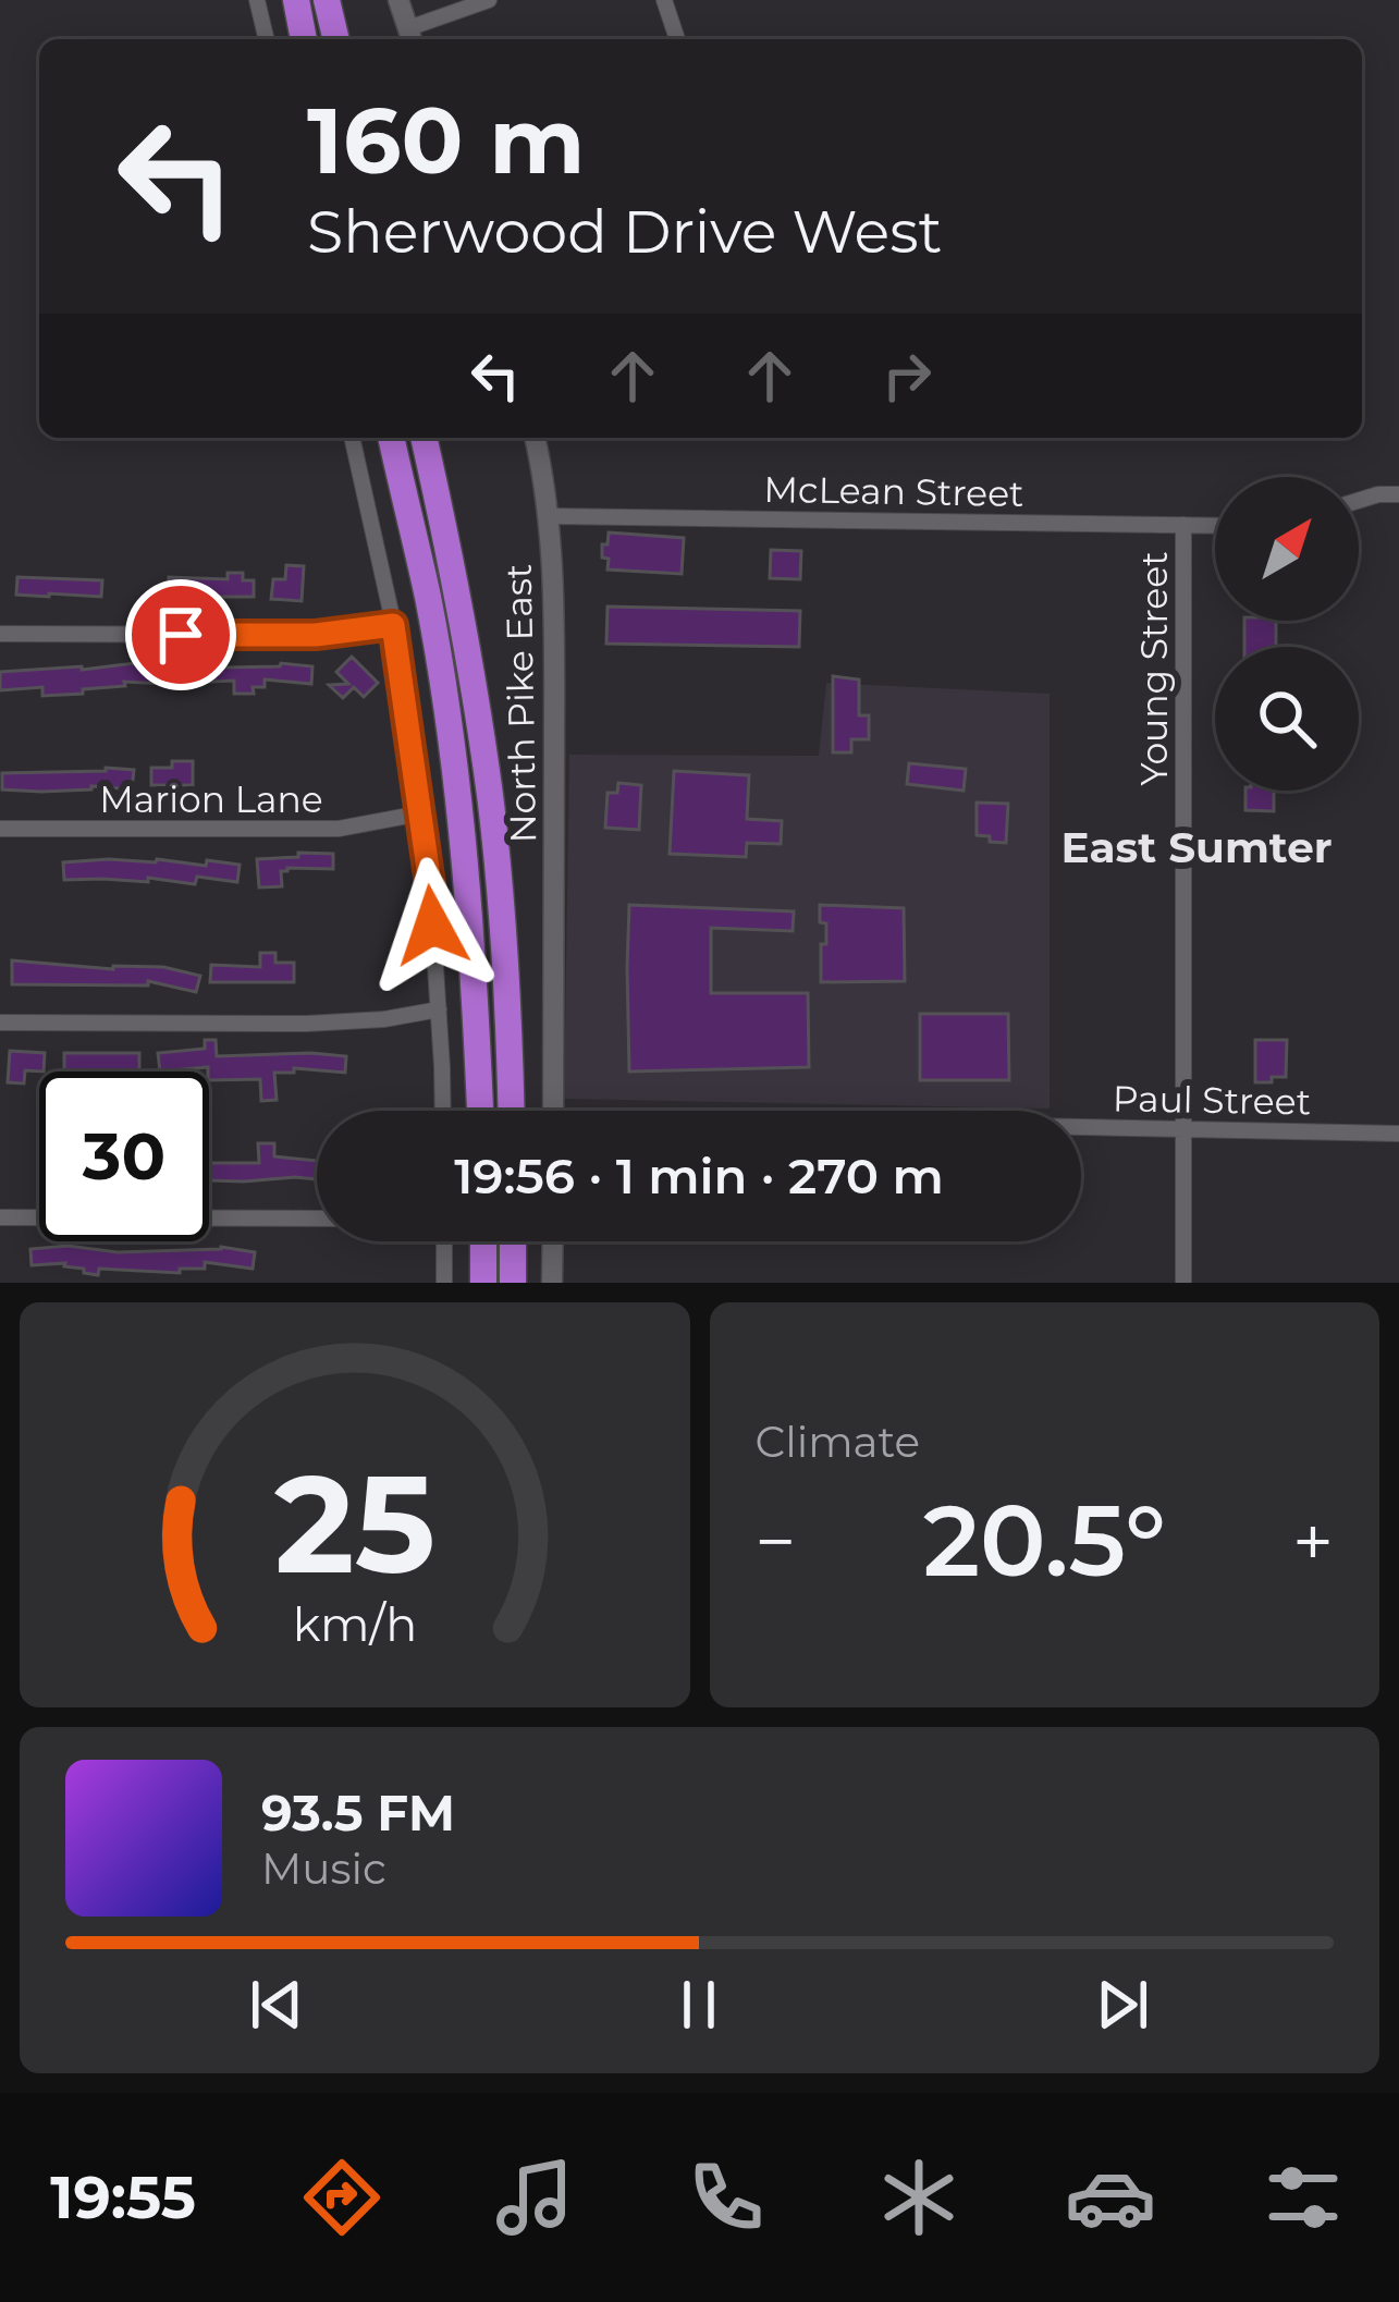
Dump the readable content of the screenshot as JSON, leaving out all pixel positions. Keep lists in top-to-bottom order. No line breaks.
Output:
{"streets":{"street":["McLean Street","Young Street","North Pike East","Marion Lane","Paul Street"]},"crossings":[["McLean Street","Young Street"],["McLean Street","North Pike East"],["Young Street","Paul Street"]],"districts":["East Sumter"],"north":"top right","page":{"turn":["160 m","Sherwood Drive West"],"limit":"30","trip":"19:56 · 1 min · 270 m","tile":"Climate","heat":["−","20.5°","+"],"song":["93.5 FM","Music"],"tabs":"19:55","gauge":["25","km/h"]}}
